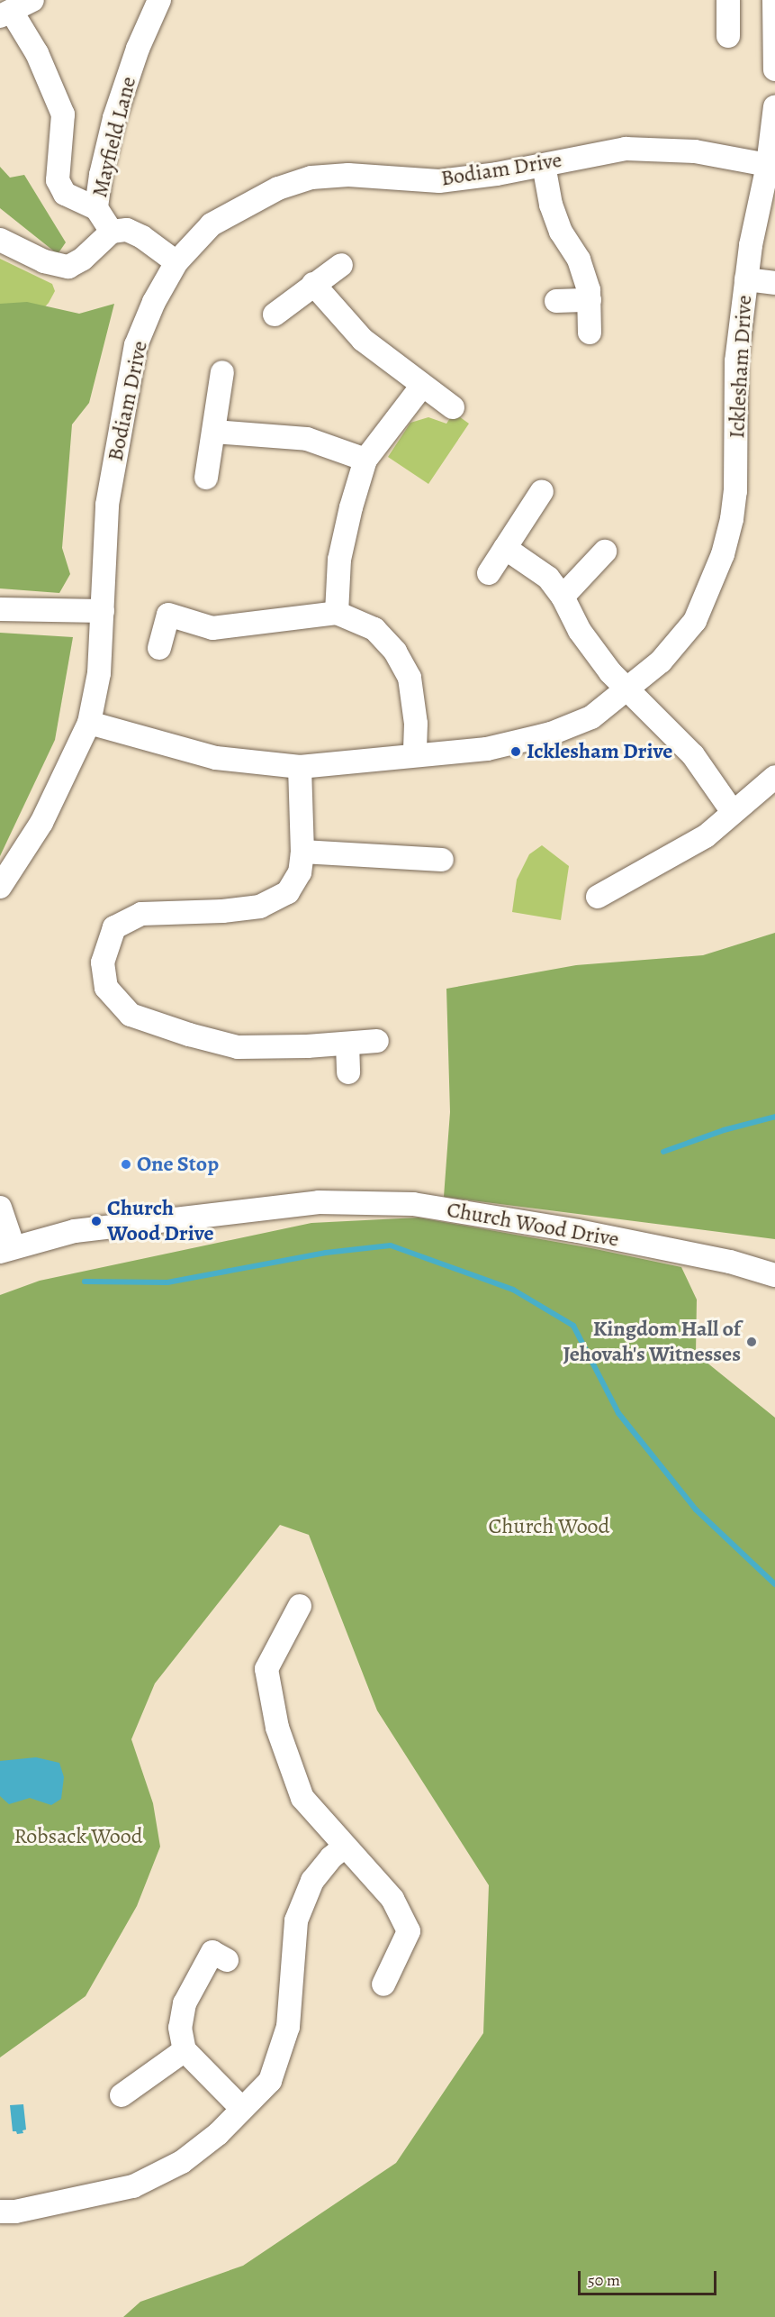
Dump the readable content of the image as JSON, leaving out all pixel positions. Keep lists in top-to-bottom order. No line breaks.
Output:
{"streets":{"street":["Mayfield Lane","Bodiam Drive","Icklesham Drive","Church Wood Drive"]},"crossings":[["Mayfield Lane","Bodiam Drive"],["Bodiam Drive","Icklesham Drive"]],"parks":["Church Wood","Robsack Wood"],"places":["Icklesham Drive","One Stop","Church Wood Drive","Kingdom Hall of Jehovah's Witnesses"],"scale_bar":"50 m"}
